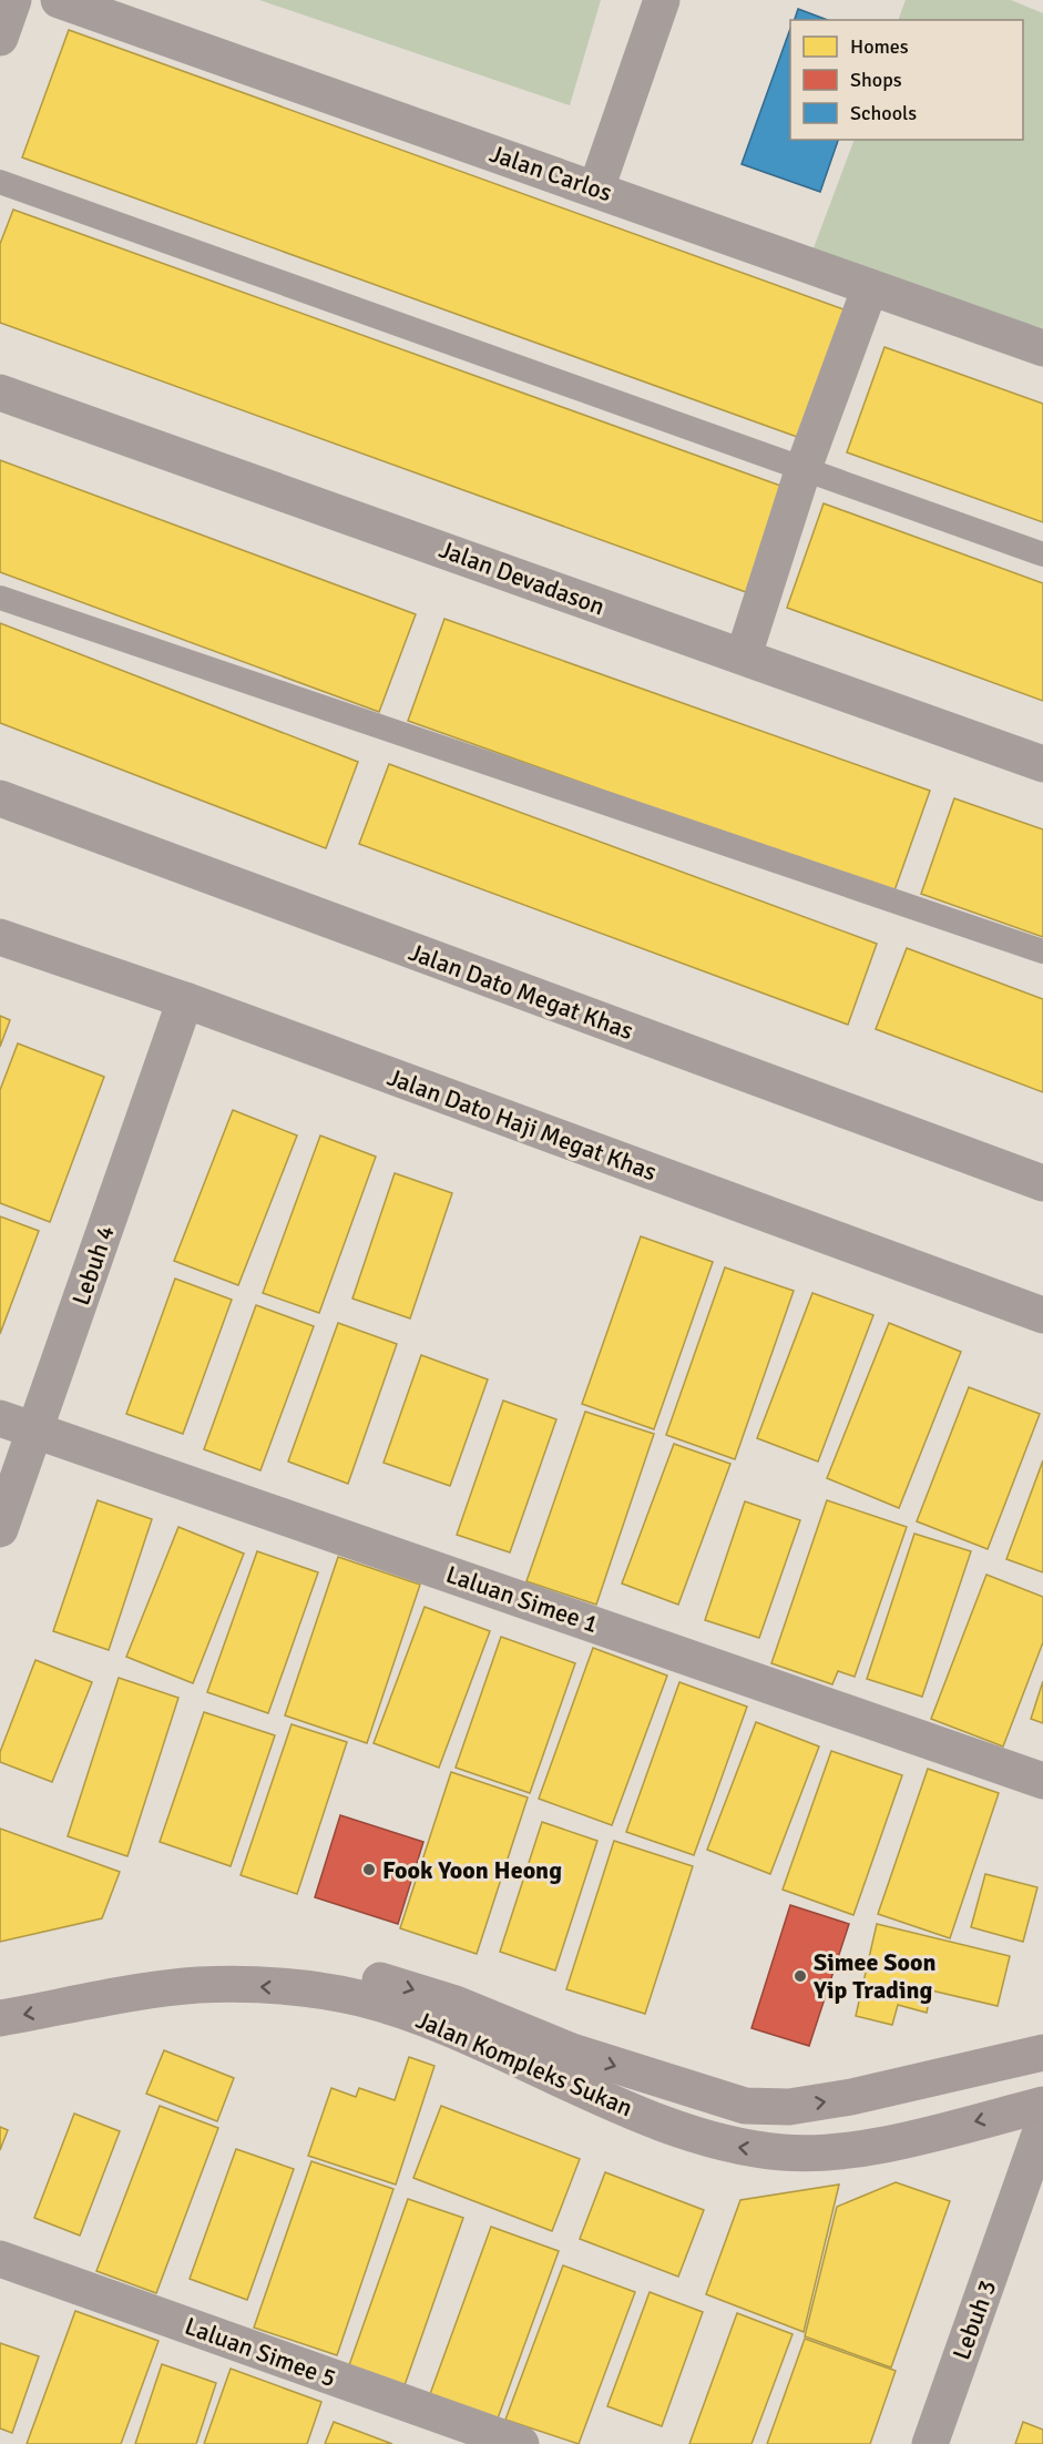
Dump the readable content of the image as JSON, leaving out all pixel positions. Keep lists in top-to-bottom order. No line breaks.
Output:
{"streets":{"main road":["Jalan Kompleks Sukan"],"street":["Jalan Carlos","Jalan Devadason","Jalan Dato Megat Khas","Jalan Dato Haji Megat Khas","Lebuh 4","Laluan Simee 1","Lebuh 3","Laluan Simee 5"]},"crossings":[["Jalan Dato Haji Megat Khas","Lebuh 4"],["Lebuh 4","Laluan Simee 1"]],"places":["Fook Yoon Heong","Simee Soon Yip Trading"],"legend":["Homes","Shops","Schools"]}
